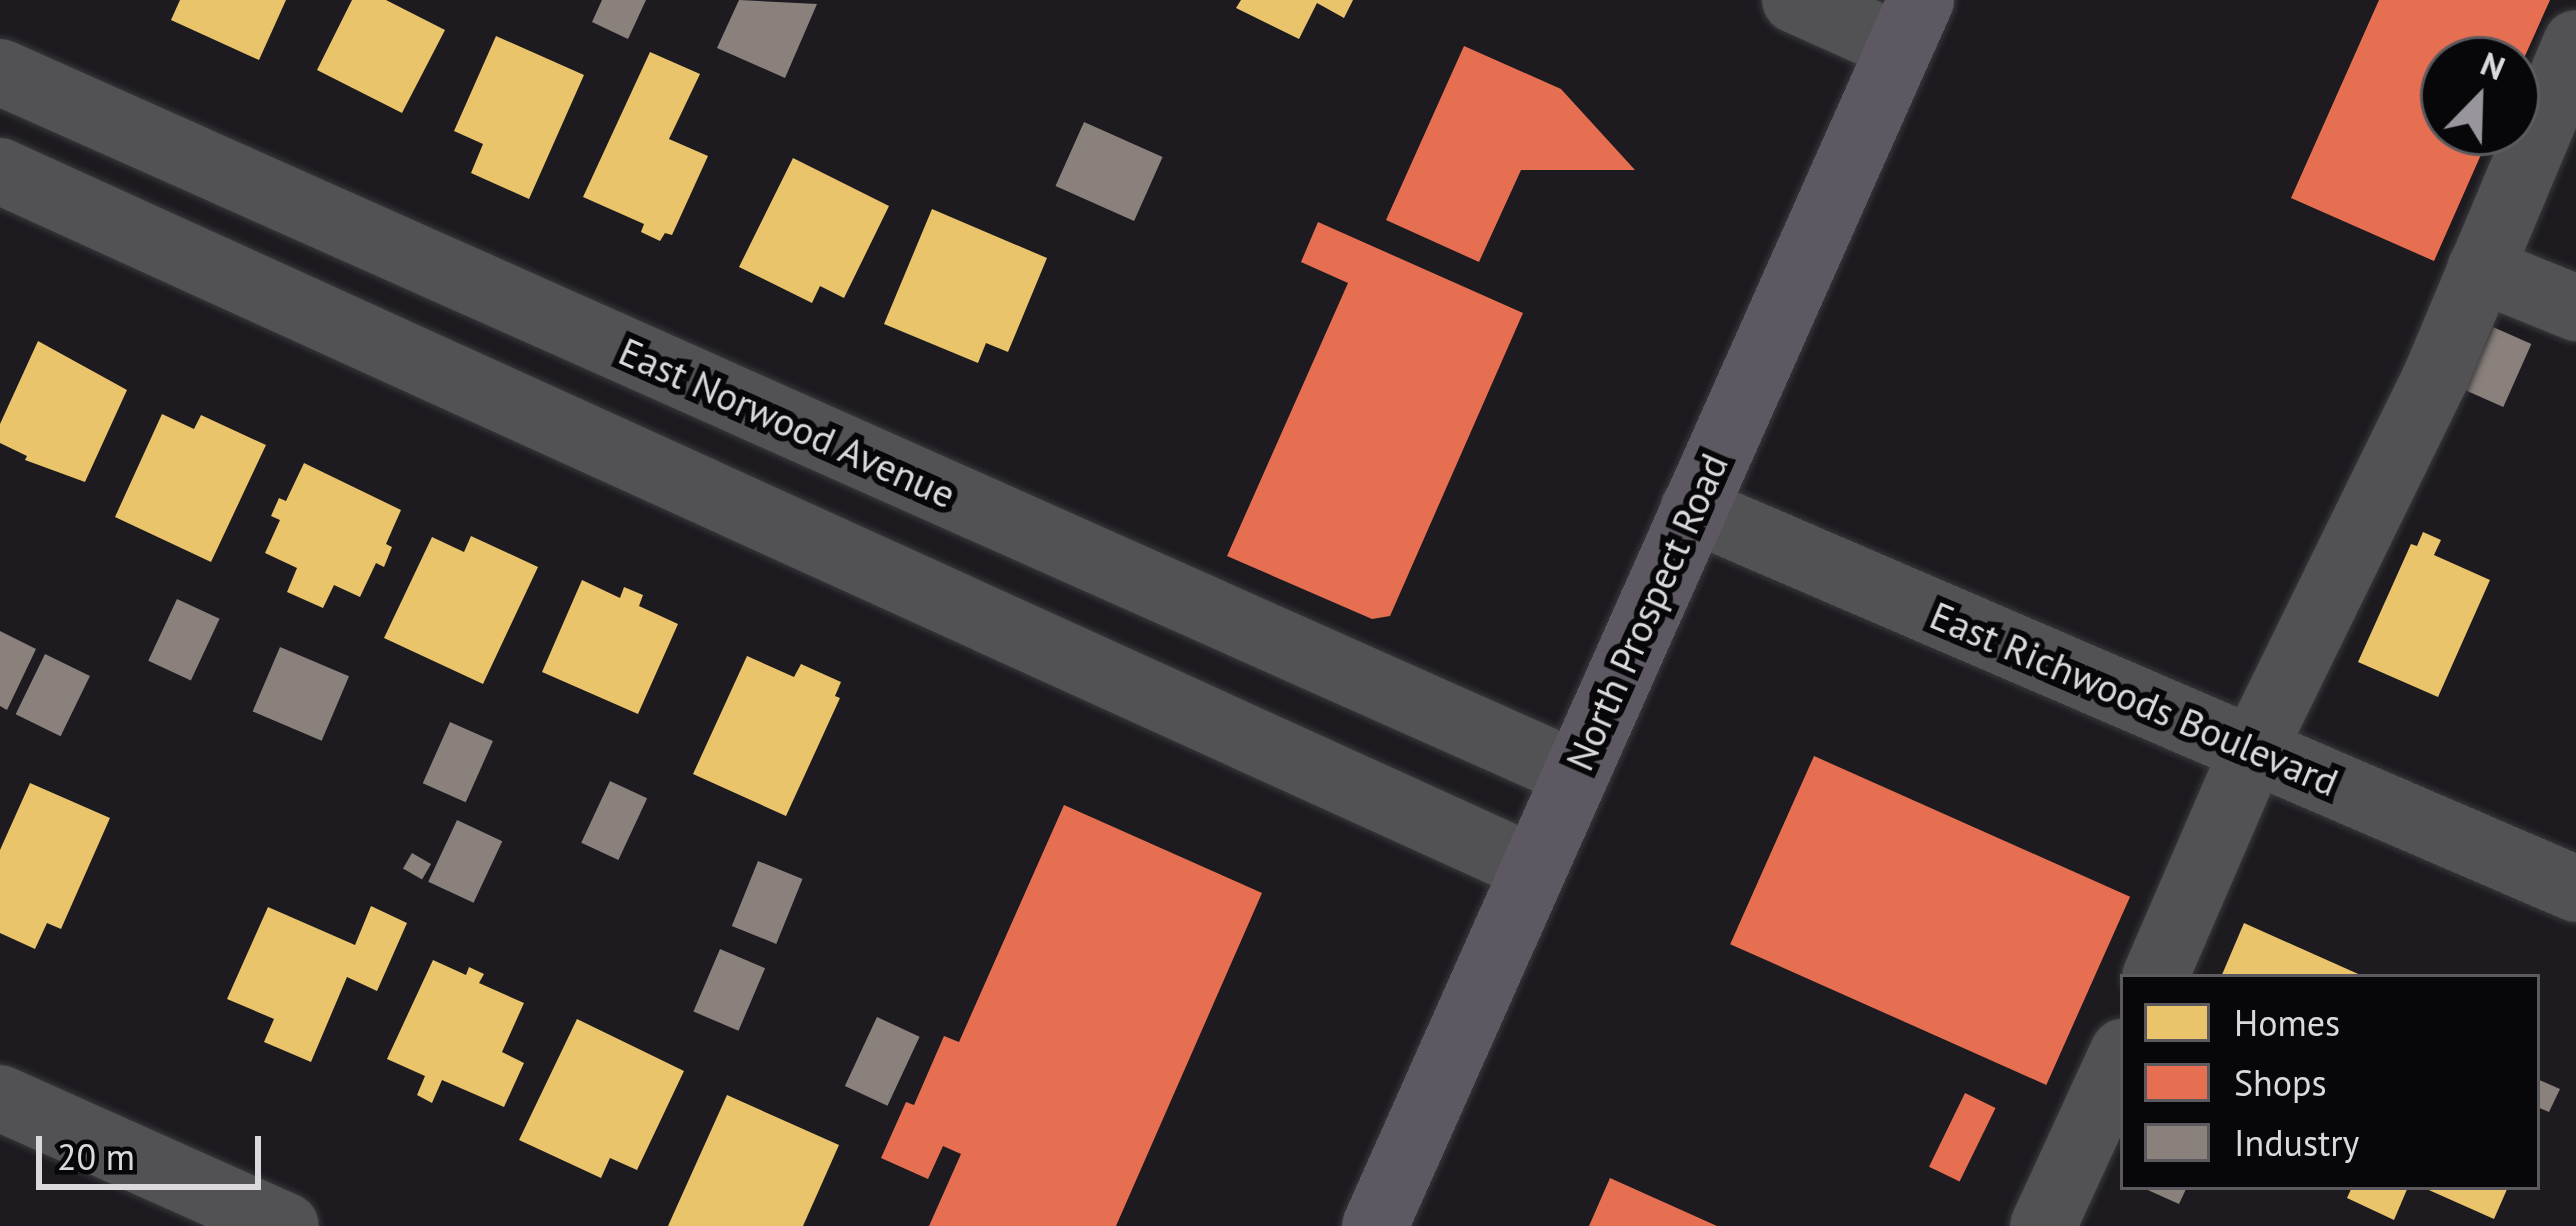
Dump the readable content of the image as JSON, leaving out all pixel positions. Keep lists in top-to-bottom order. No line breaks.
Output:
{"streets":{"main road":["North Prospect Road"],"street":["East Norwood Avenue","East Richwoods Boulevard"]},"crossings":[["East Norwood Avenue","North Prospect Road"],["North Prospect Road","East Richwoods Boulevard"]],"legend":["Homes","Shops","Industry"],"scale_bar":"20 m","north":"top right"}
